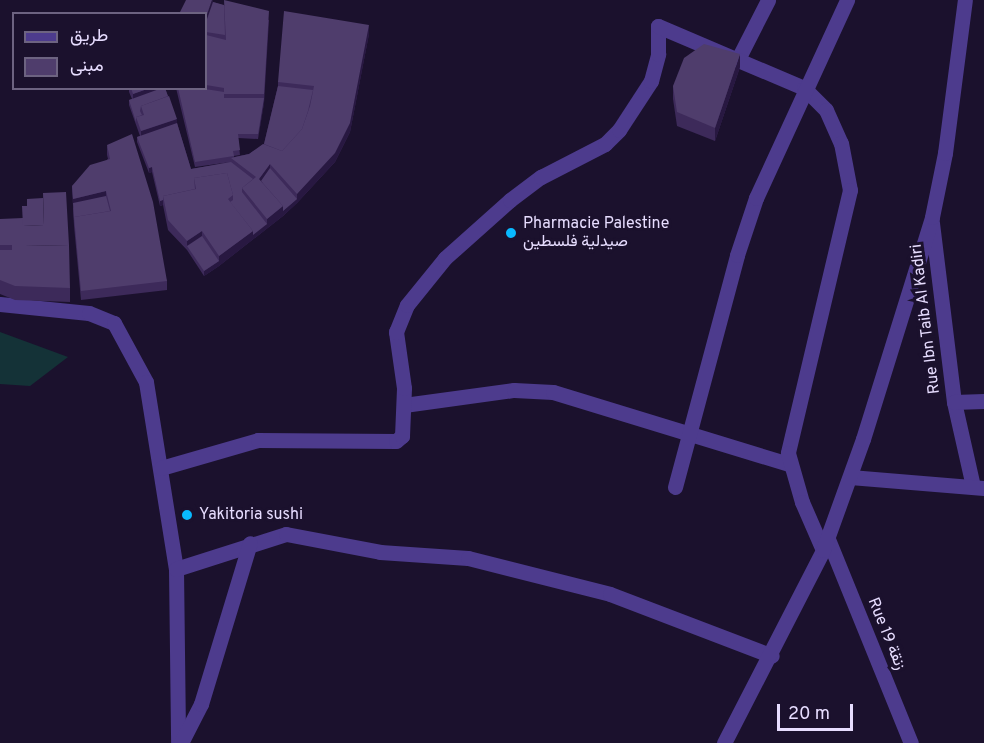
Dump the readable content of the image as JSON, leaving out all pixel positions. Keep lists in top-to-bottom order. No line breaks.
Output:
{"streets":{"street":["Rue Ibn Taib Al Kadiri","Rue 19 زنقة"]},"places":["Pharmacie Palestine صيدلية فلسطين","Yakitoria sushi"],"legend":["طريق","مبنى"],"scale_bar":"20 m"}
